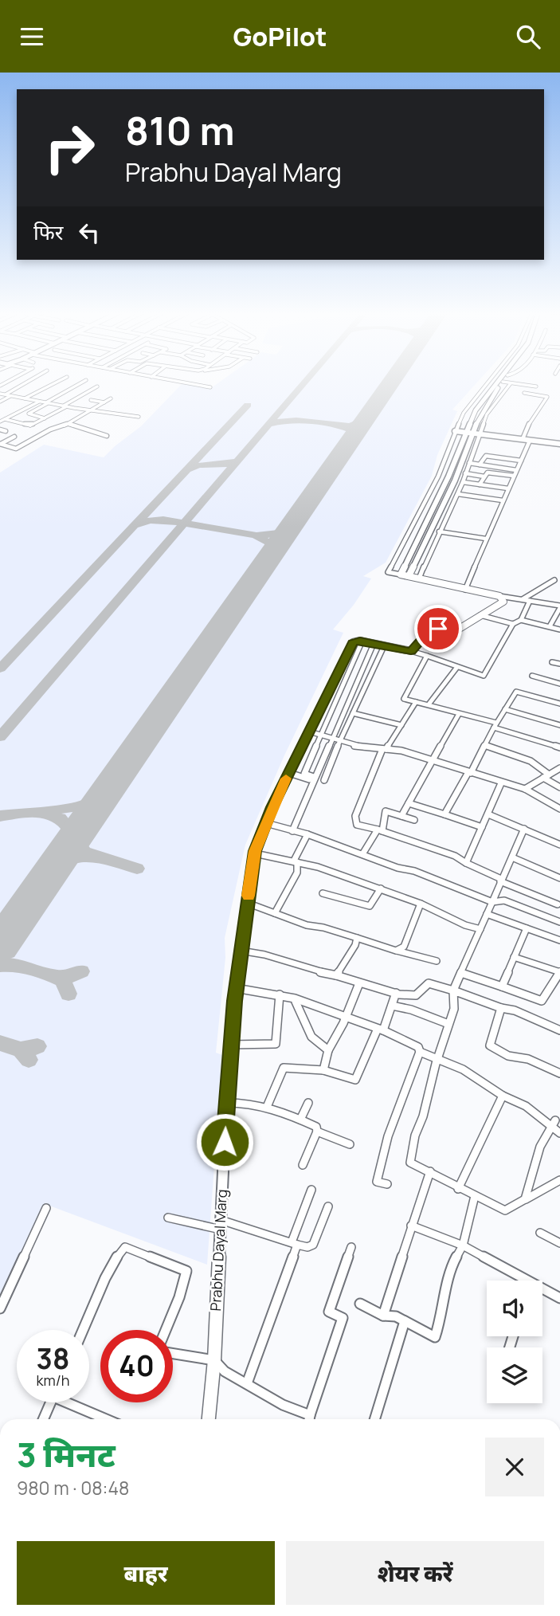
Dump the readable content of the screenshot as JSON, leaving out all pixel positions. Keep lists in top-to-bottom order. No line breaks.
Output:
{"streets":{"street":["Prabhu Dayal Marg"]},"page":{"header":"GoPilot","turn":["810 m","Prabhu Dayal Marg"],"then":"फिर","speed":"38 km/h","limit":"40","heading":["3 मिनट","980 m · 08:48"],"buttons":["बाहर","शेयर करें"]}}
